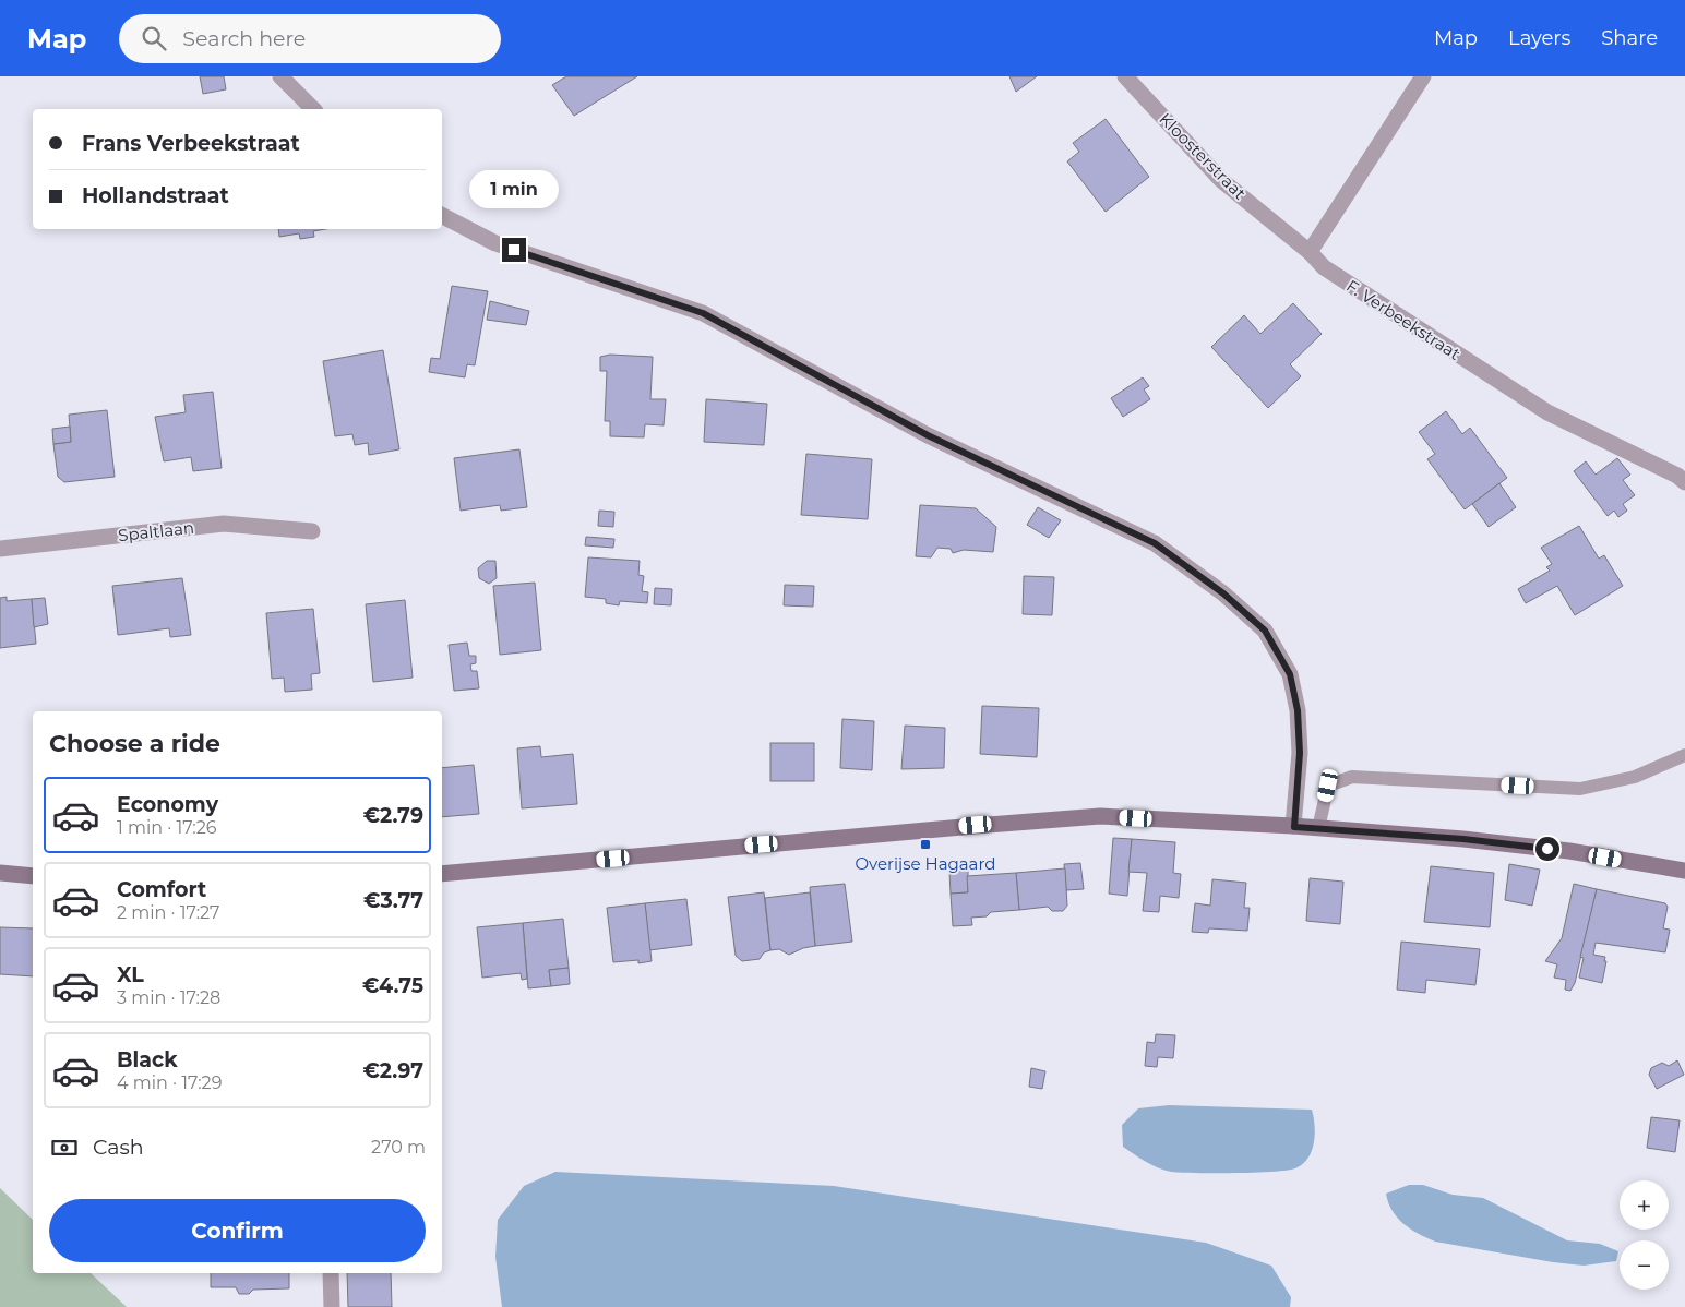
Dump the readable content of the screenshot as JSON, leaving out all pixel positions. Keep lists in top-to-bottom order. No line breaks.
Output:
{"streets":{"street":["Kloosterstraat","F. Verbeekstraat","Spaltlaan"]},"crossings":[["Kloosterstraat","F. Verbeekstraat"]],"places":{"transit":["Overijse Hagaard"]},"page":{"header":"Map","search":"Search here","nav":["Map","Layers","Share"],"banner":["Frans Verbeekstraat","Hollandstraat"],"bubble":"1 min","heading":"Choose a ride","list":[{"name":"Economy","note":"1 min · 17:26","value":"€2.79"},{"name":"Comfort","note":"2 min · 17:27","value":"€3.77"},{"name":"XL","note":"3 min · 17:28","value":"€4.75"},{"name":"Black","note":"4 min · 17:29","value":"€2.97"}],"pay":["Cash","270 m"],"map_buttons":["+","−"],"buttons":"Confirm"}}
